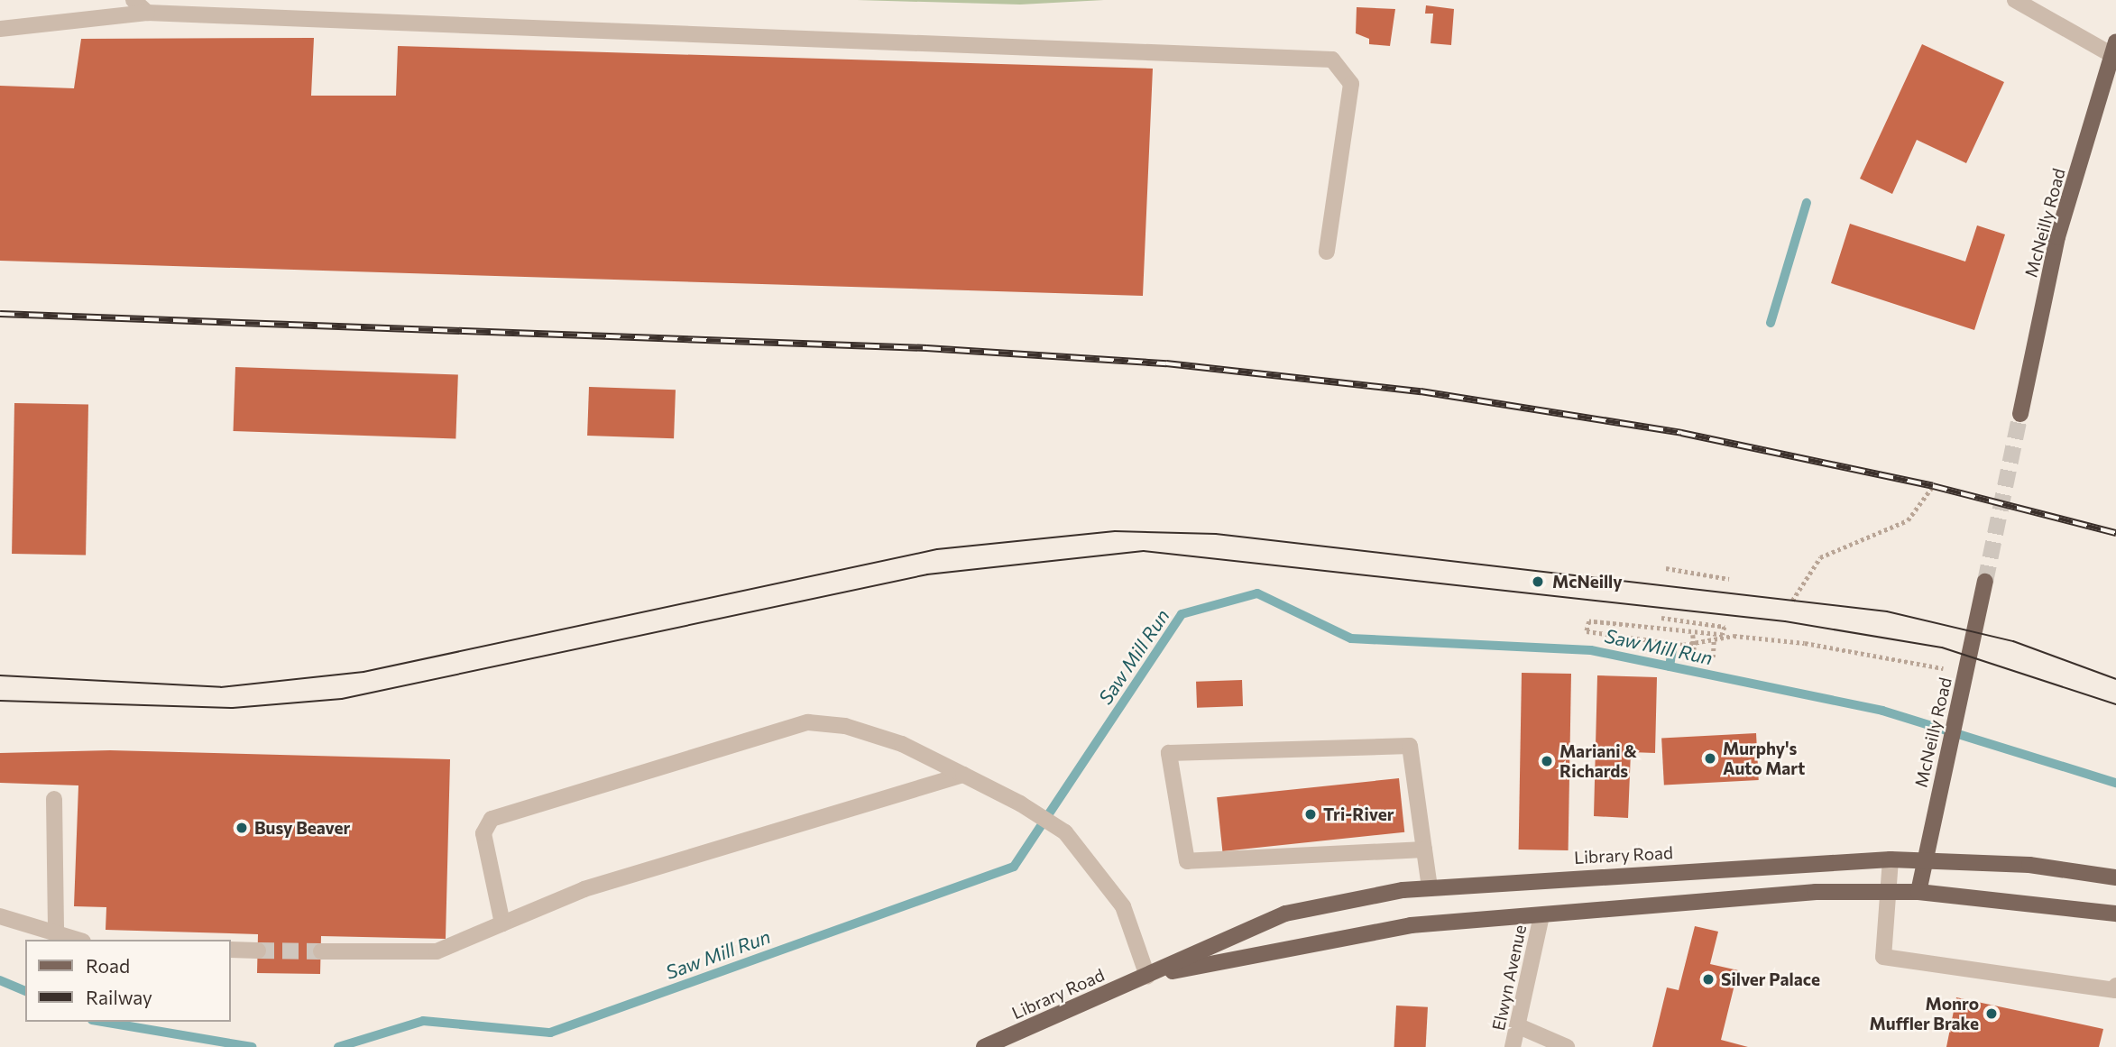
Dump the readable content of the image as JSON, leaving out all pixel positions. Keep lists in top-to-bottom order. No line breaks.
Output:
{"streets":{"main road":["McNeilly Road","Library Road"],"street":["Elwyn Avenue"]},"crossings":[["McNeilly Road","Library Road"],["Library Road","Elwyn Avenue"]],"water":["Saw Mill Run"],"places":["McNeilly","Murphy's Auto Mart","Mariani & Richards","Tri-River","Busy Beaver","Silver Palace","Monro Muffler Brake"],"legend":["Road","Railway"]}
